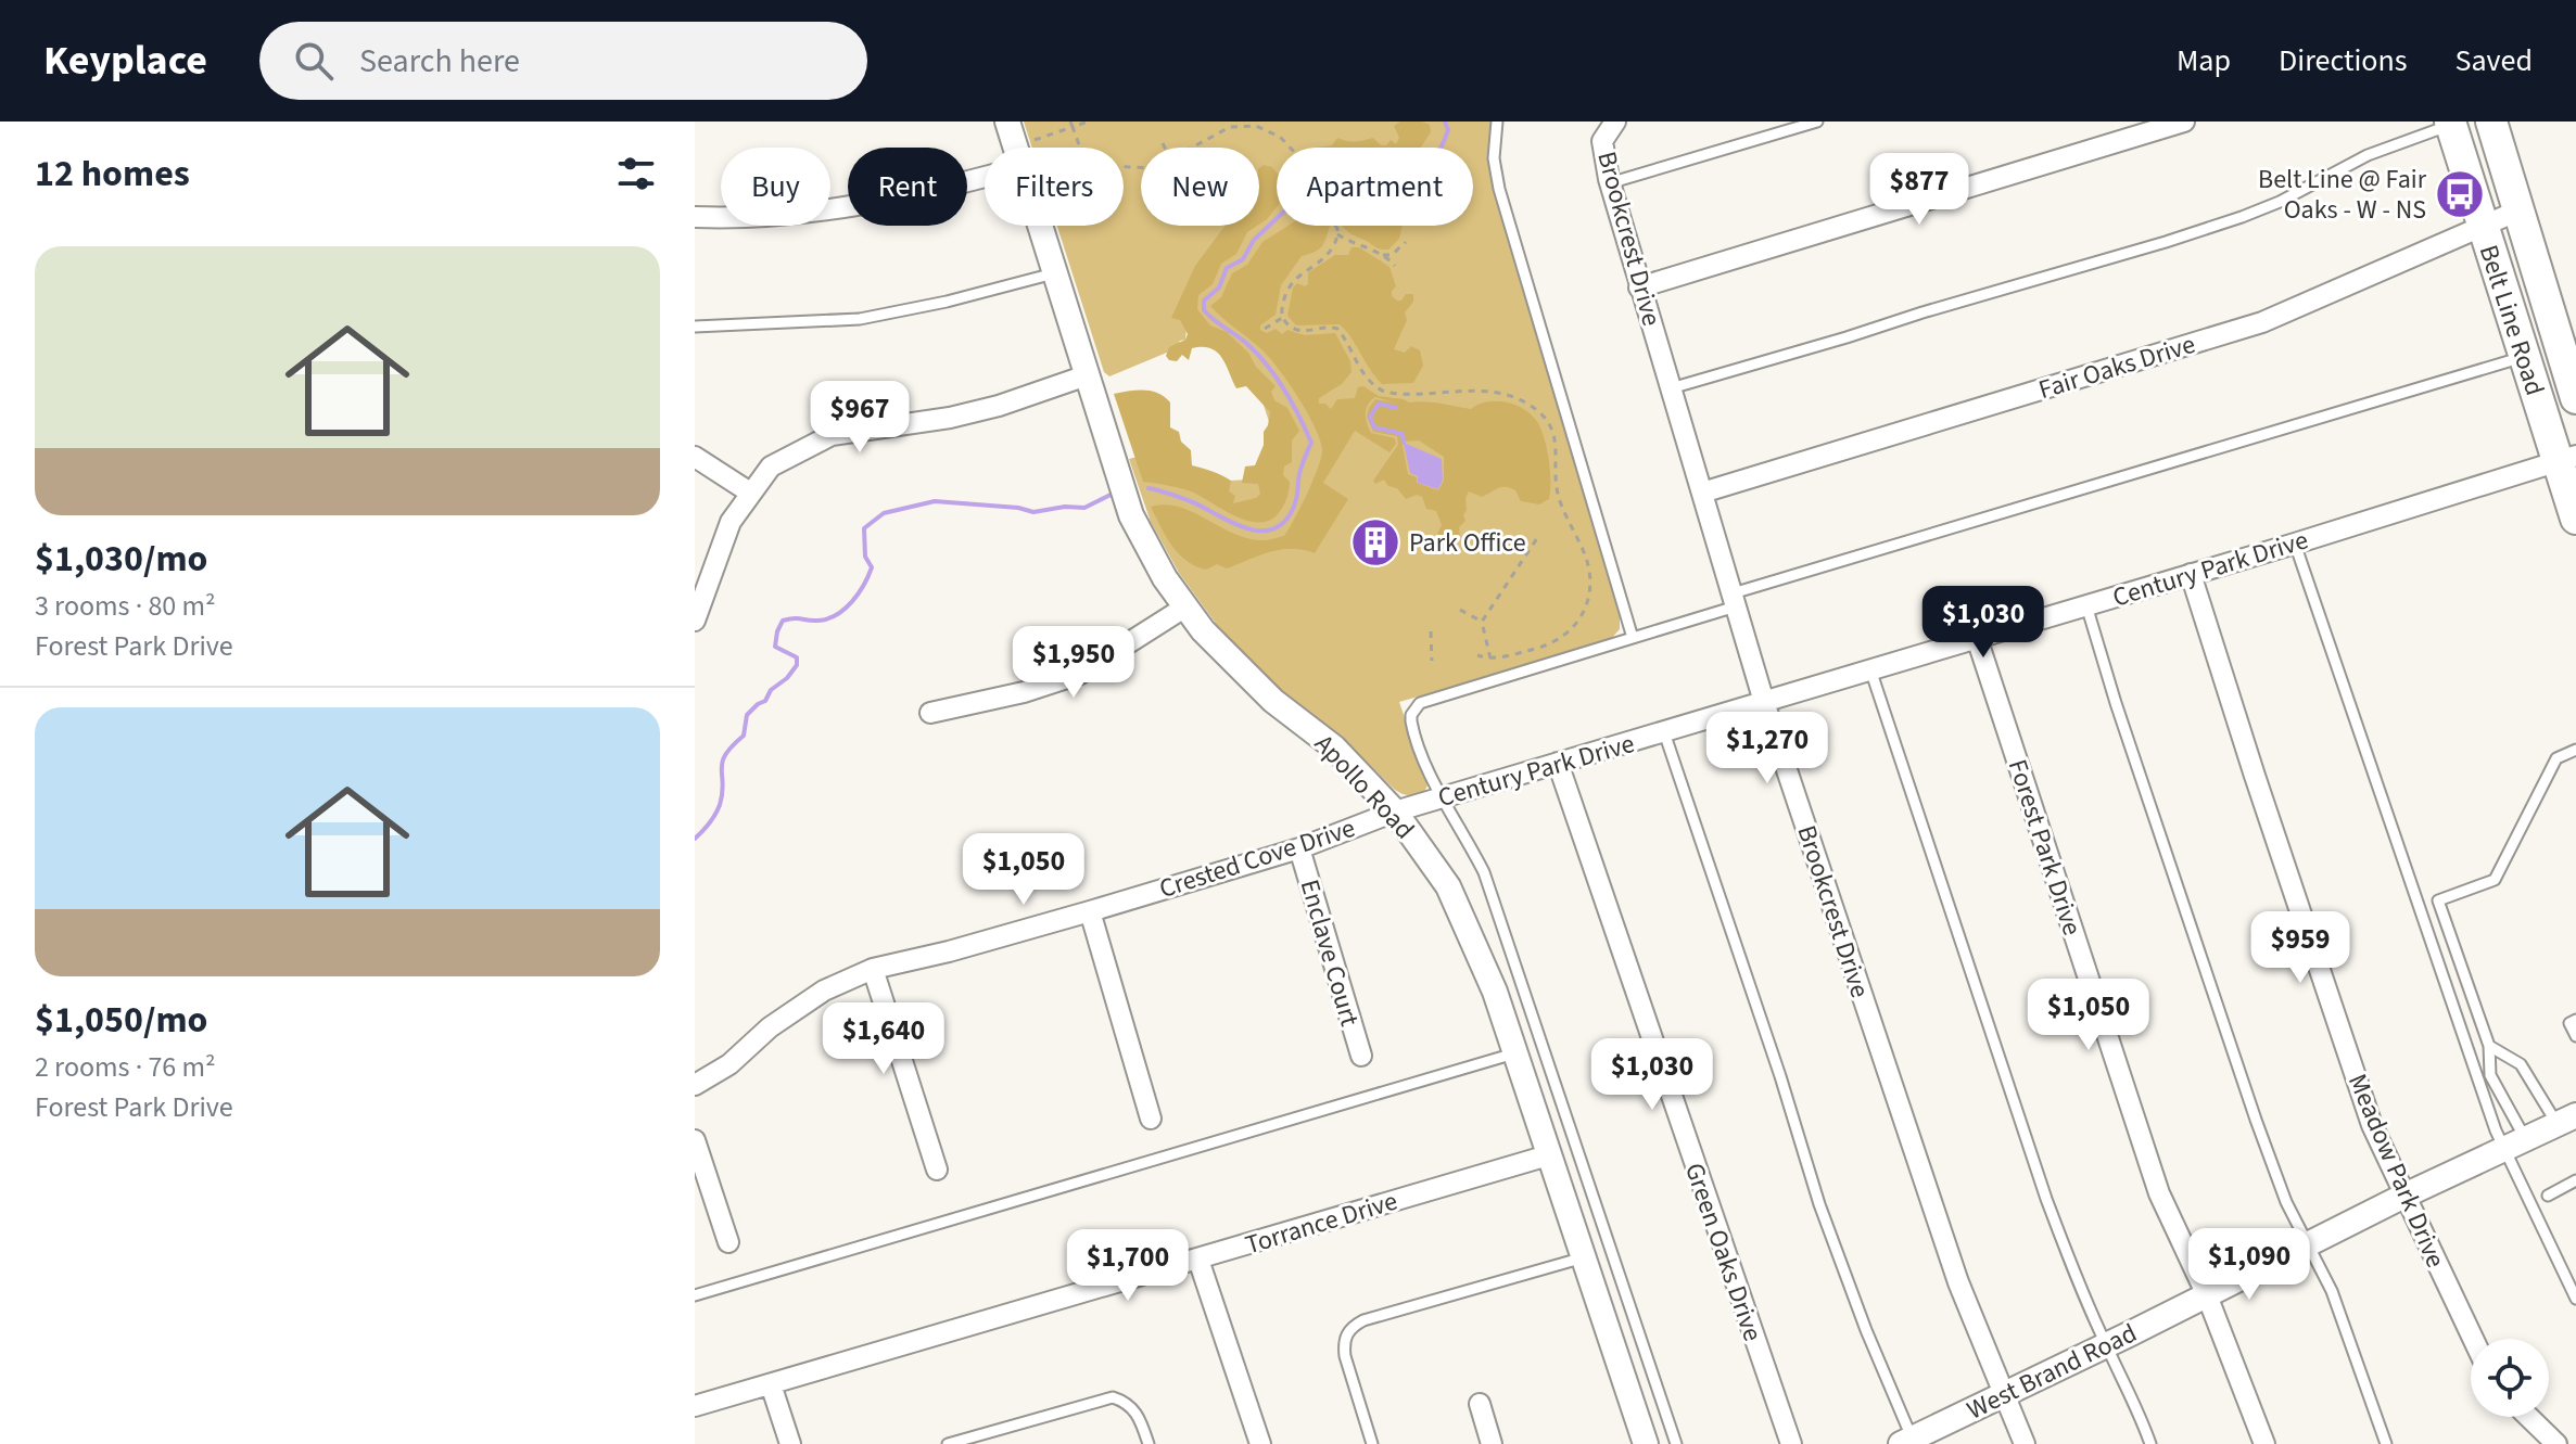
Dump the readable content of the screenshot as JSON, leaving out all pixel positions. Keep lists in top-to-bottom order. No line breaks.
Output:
{"streets":{"main road":["Belt Line Road"],"street":["Brookcrest Drive","Fair Oaks Drive","Century Park Drive","Apollo Road","Forest Park Drive","Crested Cove Drive","Enclave Court","Meadow Park Drive","Torrance Drive","Green Oaks Drive","West Brand Road"]},"crossings":[["Brookcrest Drive","Fair Oaks Drive"],["Brookcrest Drive","Century Park Drive"],["Brookcrest Drive","West Brand Road"],["Belt Line Road","Fair Oaks Drive"],["Belt Line Road","Century Park Drive"],["Century Park Drive","Apollo Road"],["Century Park Drive","Forest Park Drive"],["Century Park Drive","Crested Cove Drive"],["Century Park Drive","Meadow Park Drive"],["Century Park Drive","Green Oaks Drive"],["Apollo Road","Crested Cove Drive"],["Apollo Road","Torrance Drive"],["Forest Park Drive","West Brand Road"],["Crested Cove Drive","Enclave Court"],["Meadow Park Drive","West Brand Road"]],"places":{"bus stop":["Belt Line @ Fair Oaks - W - NS"],"building":["Park Office"]},"page":{"header":"Keyplace","search":"Search here","nav":["Map","Directions","Saved"],"heading":"12 homes","chip":["Buy","Rent","Filters","New","Apartment"],"price":["$877","$967","$1,030","$1,950","$1,270","$1,050","$959","$1,050","$1,640","$1,030","$1,090","$1,700"],"list":[{"name":"$1,030/mo","note":"3 rooms · 80 m² · Forest Park Drive"},{"name":"$1,050/mo","note":"2 rooms · 76 m² · Forest Park Drive"}]}}
